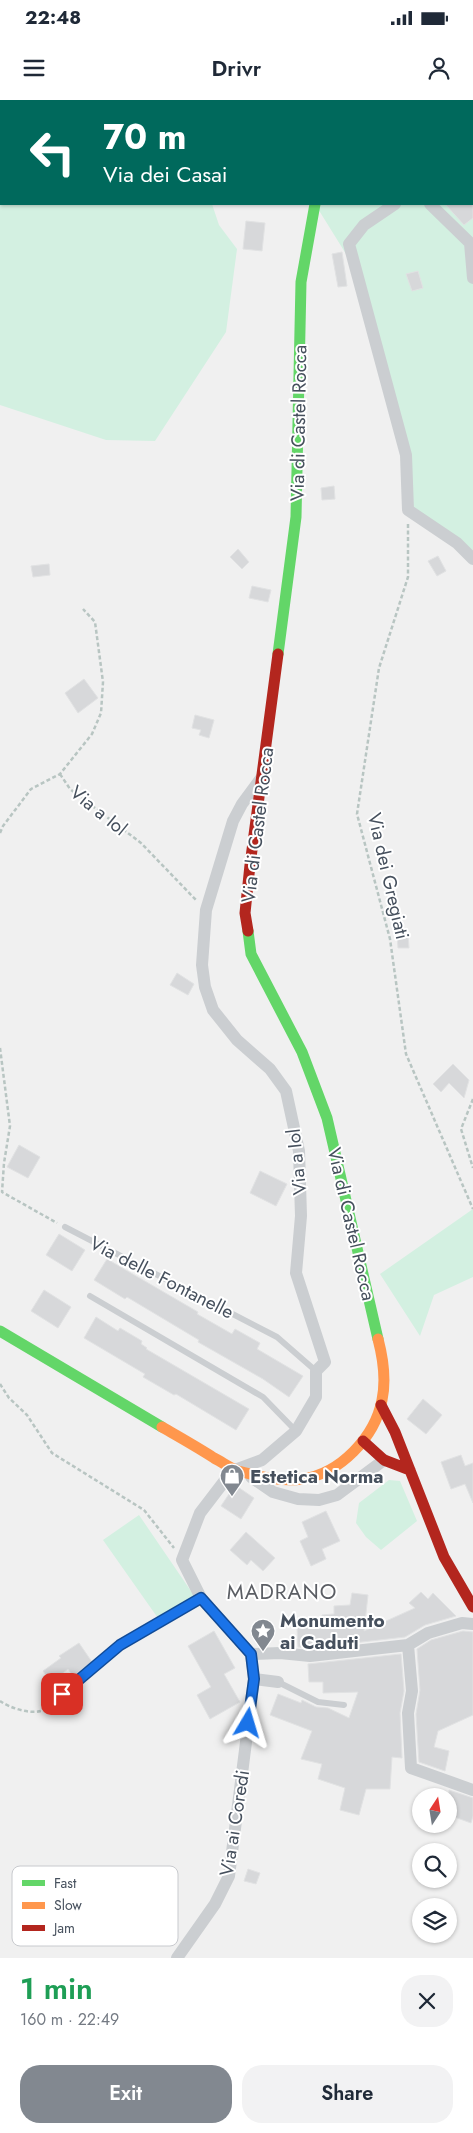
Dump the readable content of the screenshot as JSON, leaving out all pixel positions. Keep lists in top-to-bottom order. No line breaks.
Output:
{"streets":{"main road":["Via di Castel Rocca"],"street":["Via a Iol","Via ai Coredi"],"lane":["Via delle Fontanelle"],"path":["Via dei Gregiati"]},"crossings":[["Via di Castel Rocca","Via a Iol"],["Via a Iol","Via delle Fontanelle"]],"districts":["MADRANO"],"places":{"shop":["Estetica Norma"],"place":["Monumento ai Caduti"]},"legend":["Fast","Slow","Jam"],"north":"top","page":{"status":"22:48","header":"Drivr","turn":["70 m","Via dei Casai"],"heading":["1 min","160 m · 22:49"],"buttons":["Exit","Share"]}}
